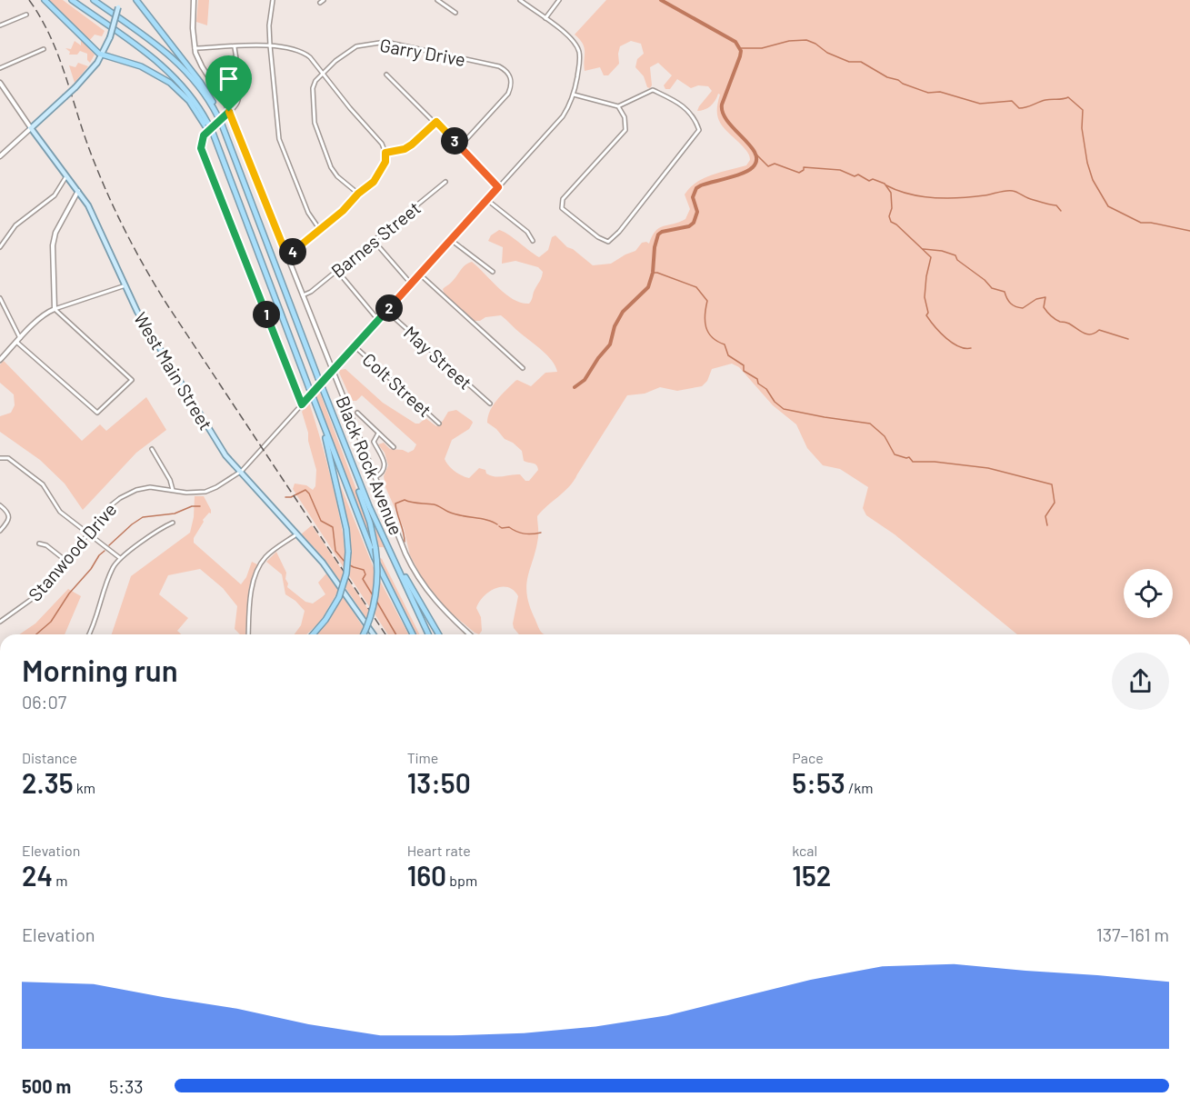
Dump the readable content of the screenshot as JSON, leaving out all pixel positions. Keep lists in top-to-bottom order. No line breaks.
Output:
{"streets":{"main road":["West Main Street"],"street":["Garry Drive","Barnes Street","May Street","Colt Street","Black Rock Avenue","Stanwood Drive"]},"crossings":[["Barnes Street","Black Rock Avenue"],["May Street","Stanwood Drive"],["West Main Street","Stanwood Drive"],["Colt Street","Stanwood Drive"],["Black Rock Avenue","Stanwood Drive"]],"page":{"pins":["3","4","2","1"],"heading":["Morning run","06:07"],"stats":[["Distance","2.35 km"],["Time","13:50"],["Pace","5:53 /km"],["Elevation","24 m"],["Heart rate","160 bpm"],["kcal","152"]],"chart":["Elevation","137–161 m"],"list":[{"name":"500 m","note":"5:33"}]}}
